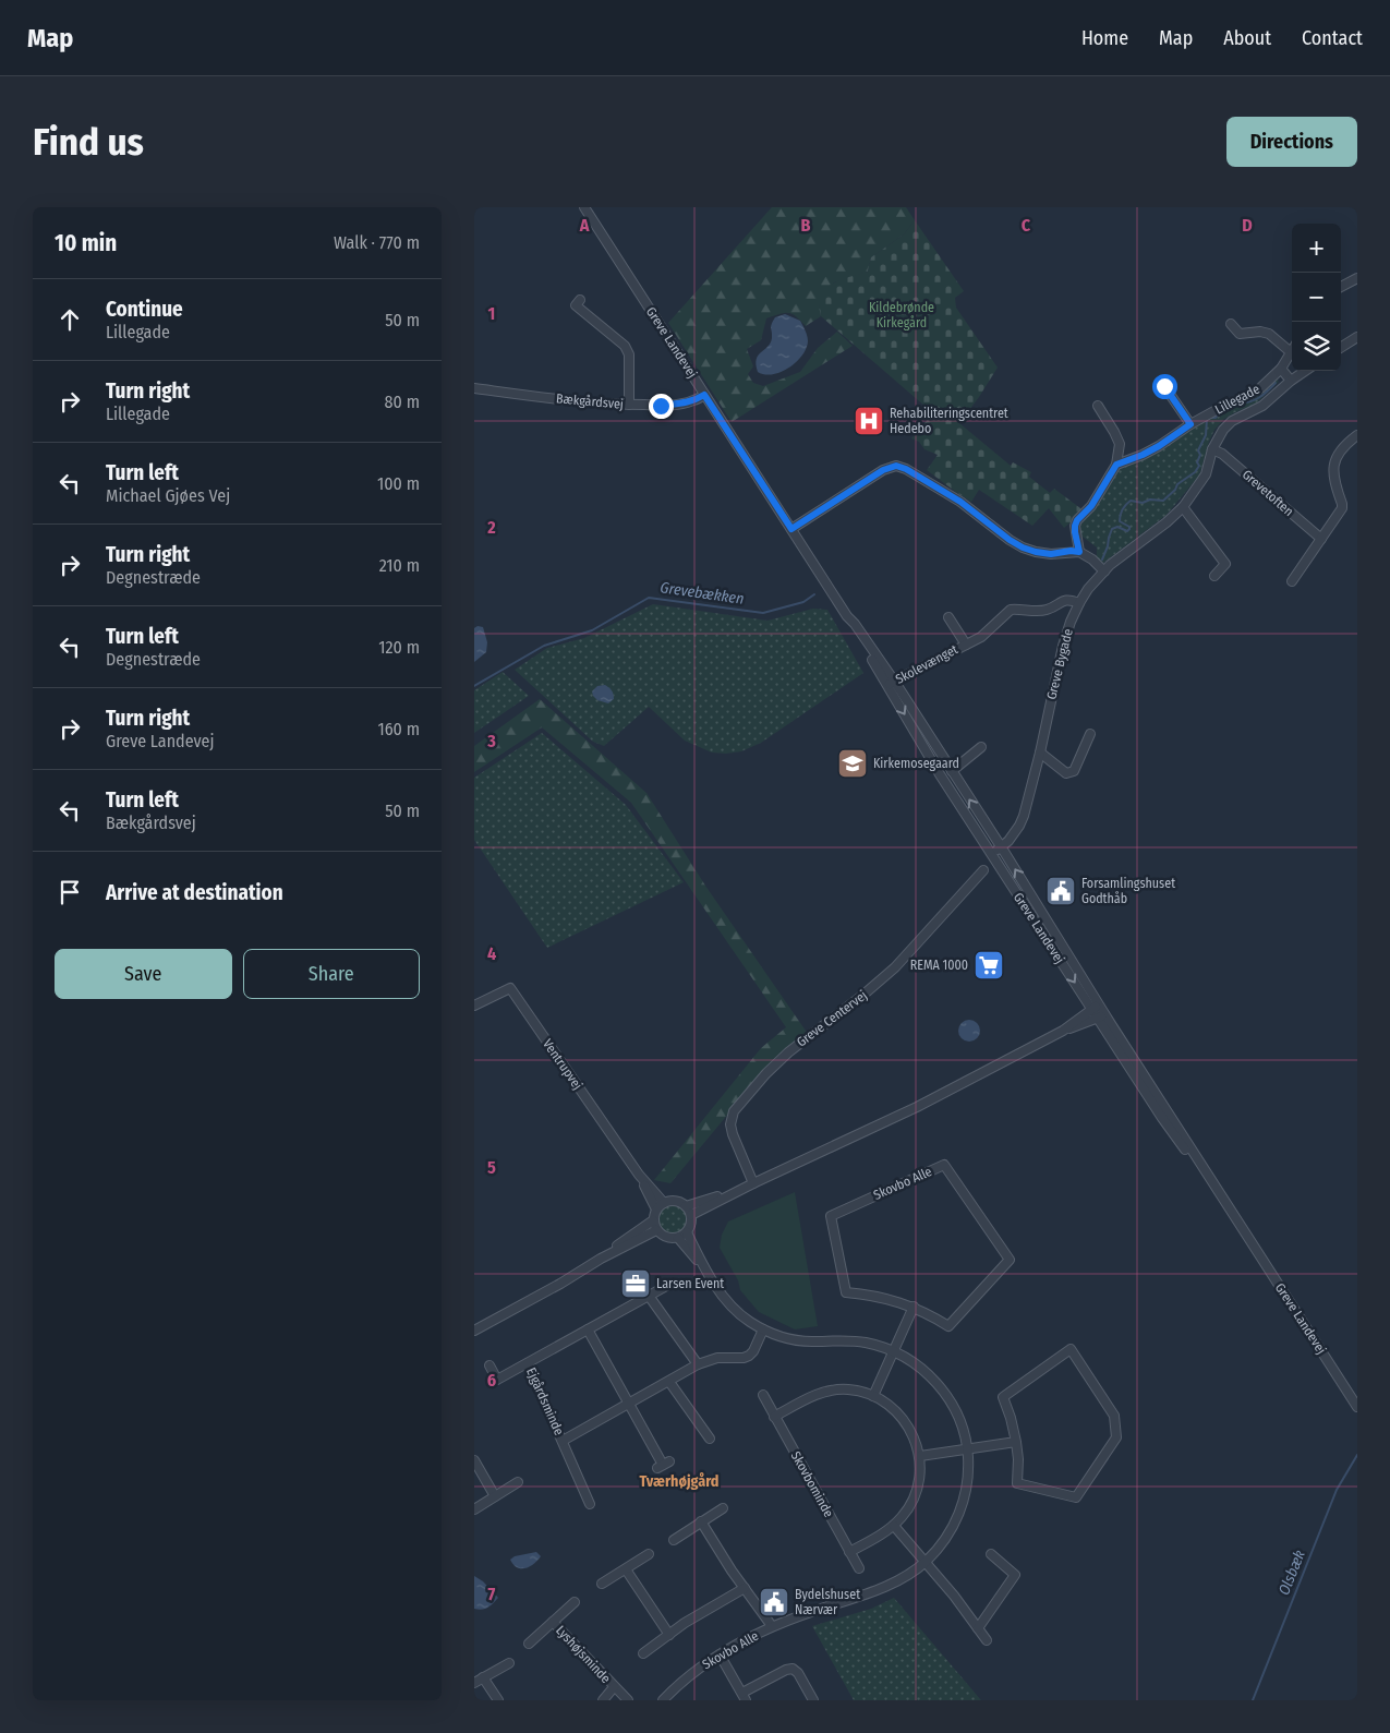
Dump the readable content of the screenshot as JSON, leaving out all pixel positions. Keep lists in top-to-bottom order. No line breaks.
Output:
{"streets":{"street":["Greve Landevej","Lillegade","Bækgårdsvej","Grevetoften","Skolevænget","Greve Bygade","Greve Centervej","Ventrupvej","Skovbo Alle","Ejgårdsminde","Skovbominde","Lyshøjsminde"]},"crossings":[["Greve Landevej","Bækgårdsvej"],["Greve Landevej","Skolevænget"],["Greve Landevej","Greve Bygade"],["Grevetoften","Greve Bygade"],["Skolevænget","Greve Bygade"],["Ventrupvej","Skovbo Alle"],["Skovbo Alle","Ejgårdsminde"]],"districts":["Tværhøjgård"],"water":["Grevebækken","Olsbæk"],"parks":["Kildebrønde Kirkegård"],"places":{"hospital":["Rehabiliteringscentret Hedebo"],"school or university":["Kirkemosegaard"],"public building":["Forsamlingshuset Godthåb","Bydelshuset Nærvær"],"supermarket":["REMA 1000"],"office":["Larsen Event"]},"page":{"header":"Map","nav":["Home","Map","About","Contact"],"buttons":["Directions",["Save","Share"]],"title":"Find us","heading":["10 min","Walk · 770 m"],"map_buttons":["+","−"],"list":[["Continue","Lillegade","50 m"],["Turn right","Lillegade","80 m"],["Turn left","Michael Gjøes Vej","100 m"],["Turn right","Degnestræde","210 m"],["Turn left","Degnestræde","120 m"],["Turn right","Greve Landevej","160 m"],["Turn left","Bækgårdsvej","50 m"],"Arrive at destination"]},"grid":{"columns":["A","B","C","D"],"rows":["1","2","3","4","5","6","7"]}}
